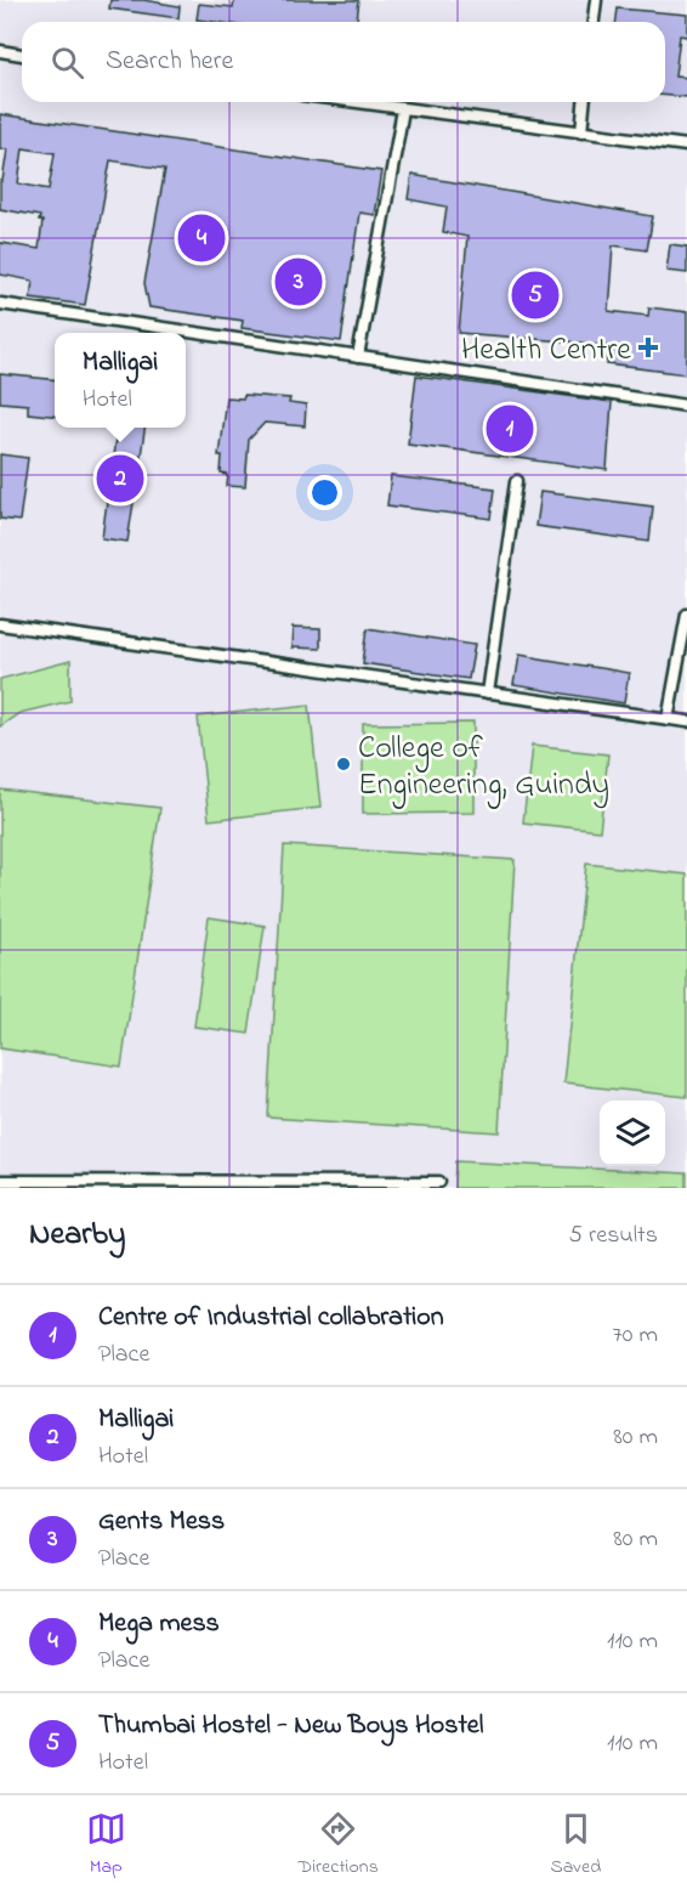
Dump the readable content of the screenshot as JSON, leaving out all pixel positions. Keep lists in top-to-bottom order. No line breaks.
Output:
{"places":{"health":["Health Centre"],"other":["College of Engineering, Guindy"]},"page":{"search":"Search here","pins":["4","3","5","1","2"],"popup":["Malligai","Hotel"],"heading":["Nearby","5 results"],"list":[{"mark":"1","name":"Centre of Industrial collabration","note":"Place","value":"70 m"},{"mark":"2","name":"Malligai","note":"Hotel","value":"80 m"},{"mark":"3","name":"Gents Mess","note":"Place","value":"80 m"},{"mark":"4","name":"Mega mess","note":"Place","value":"110 m"},{"mark":"5","name":"Thumbai Hostel - New Boys Hostel","note":"Hotel","value":"110 m"}],"nav":["Map","Directions","Saved"]}}
